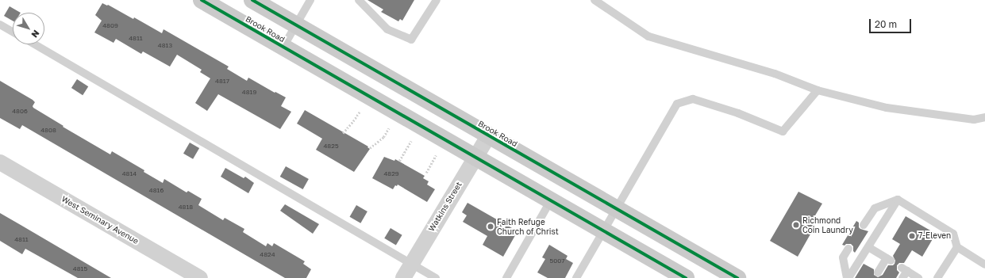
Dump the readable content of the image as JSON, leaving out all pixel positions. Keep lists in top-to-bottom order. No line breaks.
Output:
{"streets":{"main road":["Brook Road"],"street":["Watkins Street","West Seminary Avenue"]},"crossings":[["Brook Road","Watkins Street"]],"places":["Richmond Coin Laundry","Faith Refuge Church of Christ","7-Eleven"],"house_numbers":["4809","4811","4813","4817","4819","4806","4808","4825","4814","4829","4816","4818","4811","4824","5007","4815"],"scale_bar":"20 m","north":"bottom right"}
